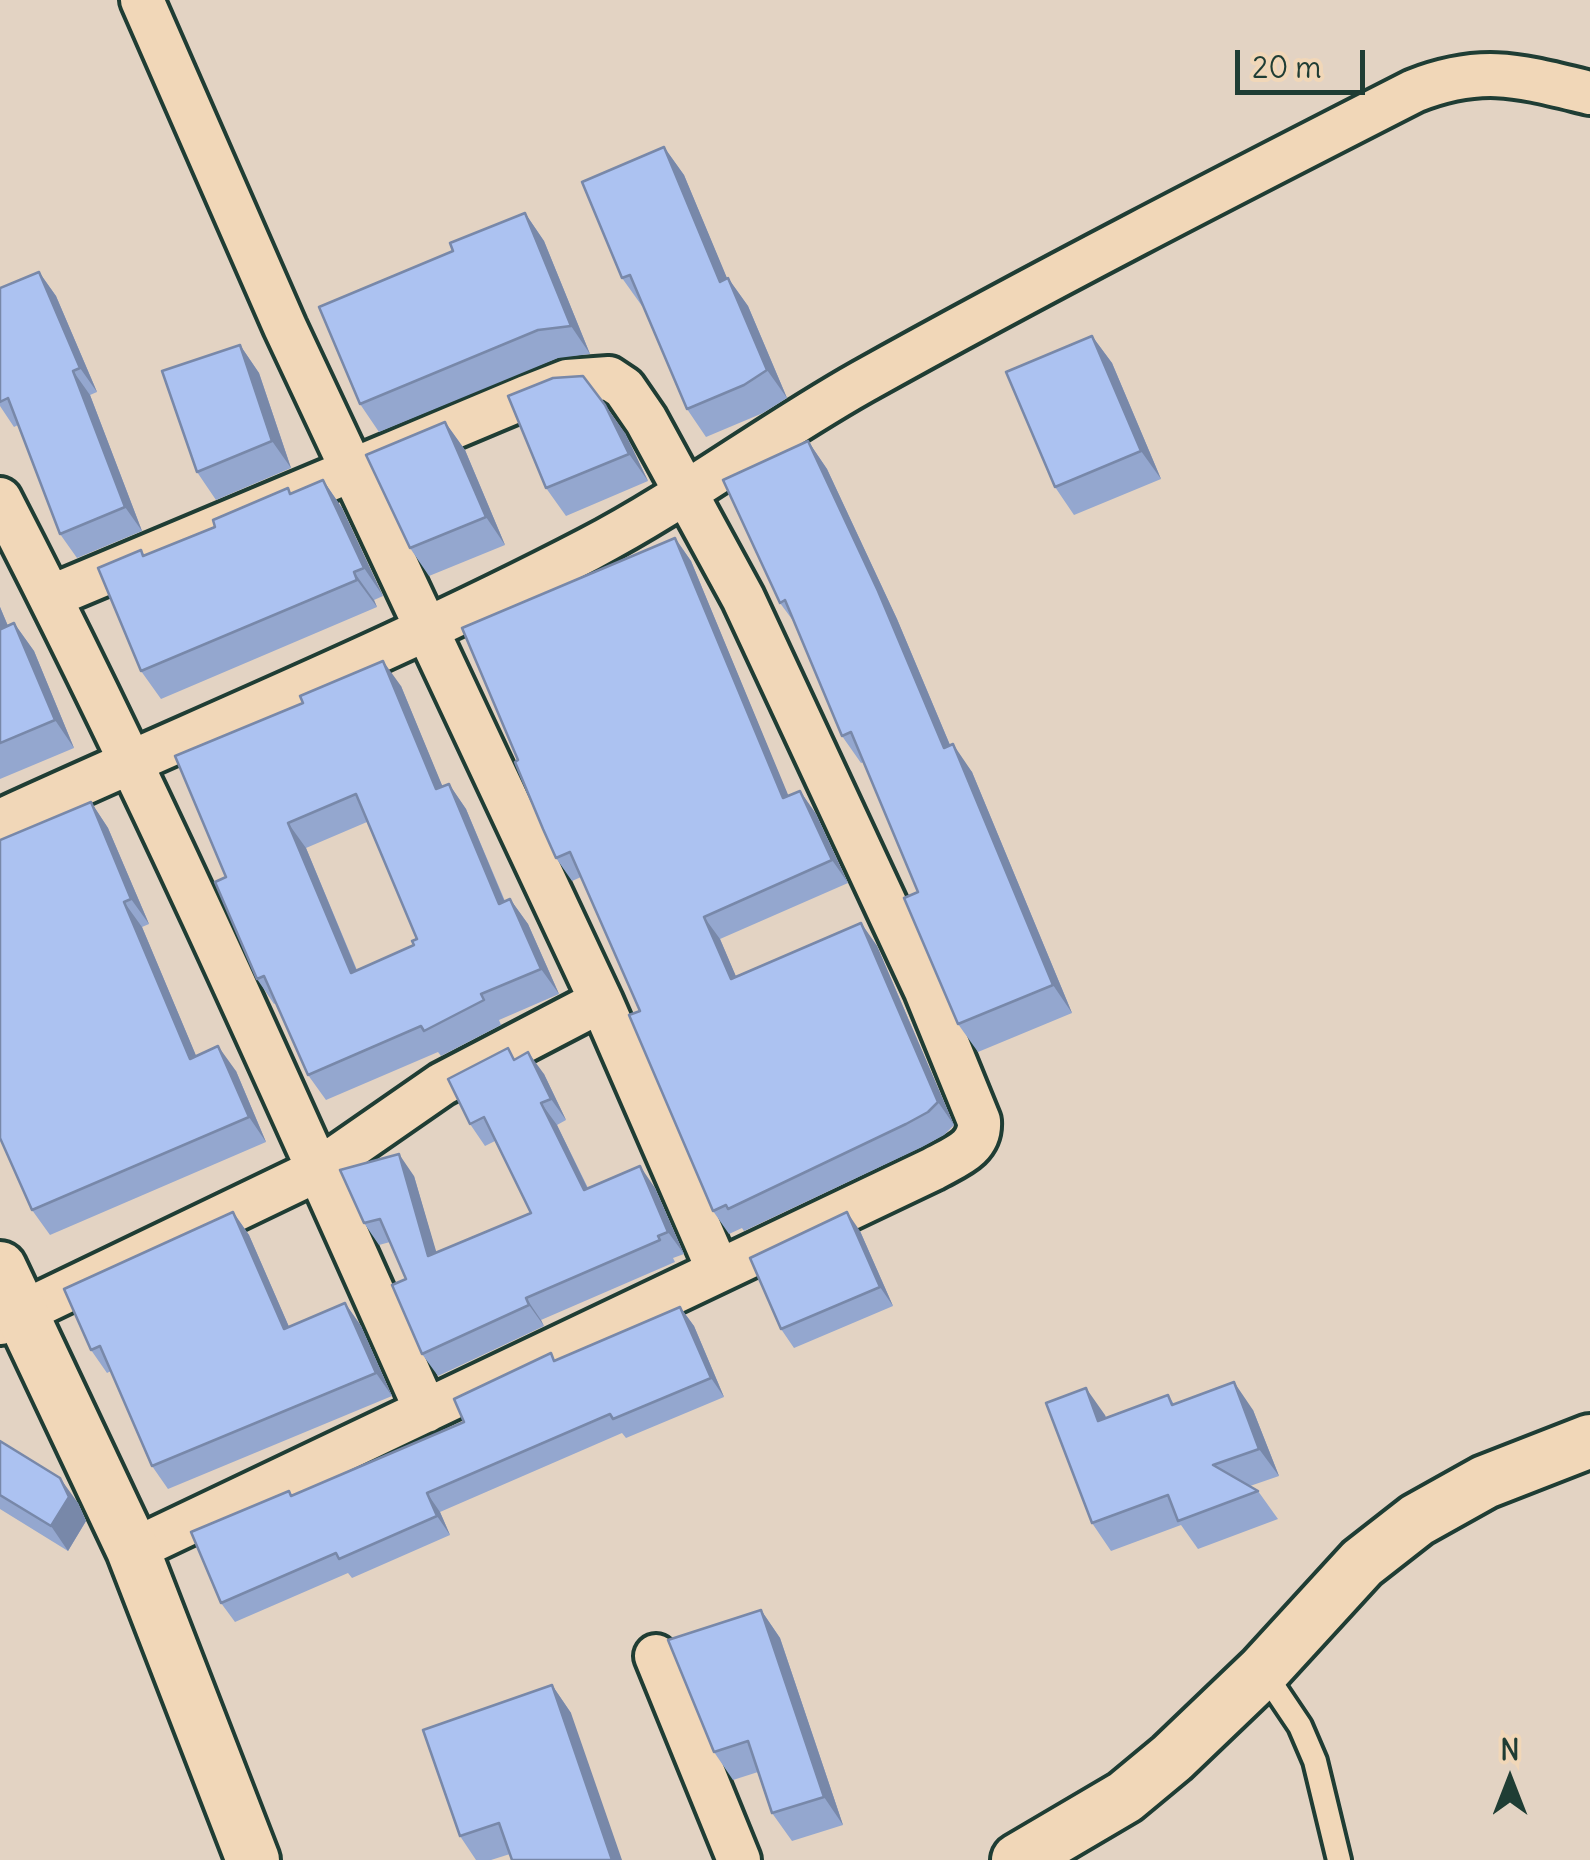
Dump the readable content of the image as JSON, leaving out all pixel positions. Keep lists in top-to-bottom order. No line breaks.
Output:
{"scale_bar":"20 m","north":"top"}
